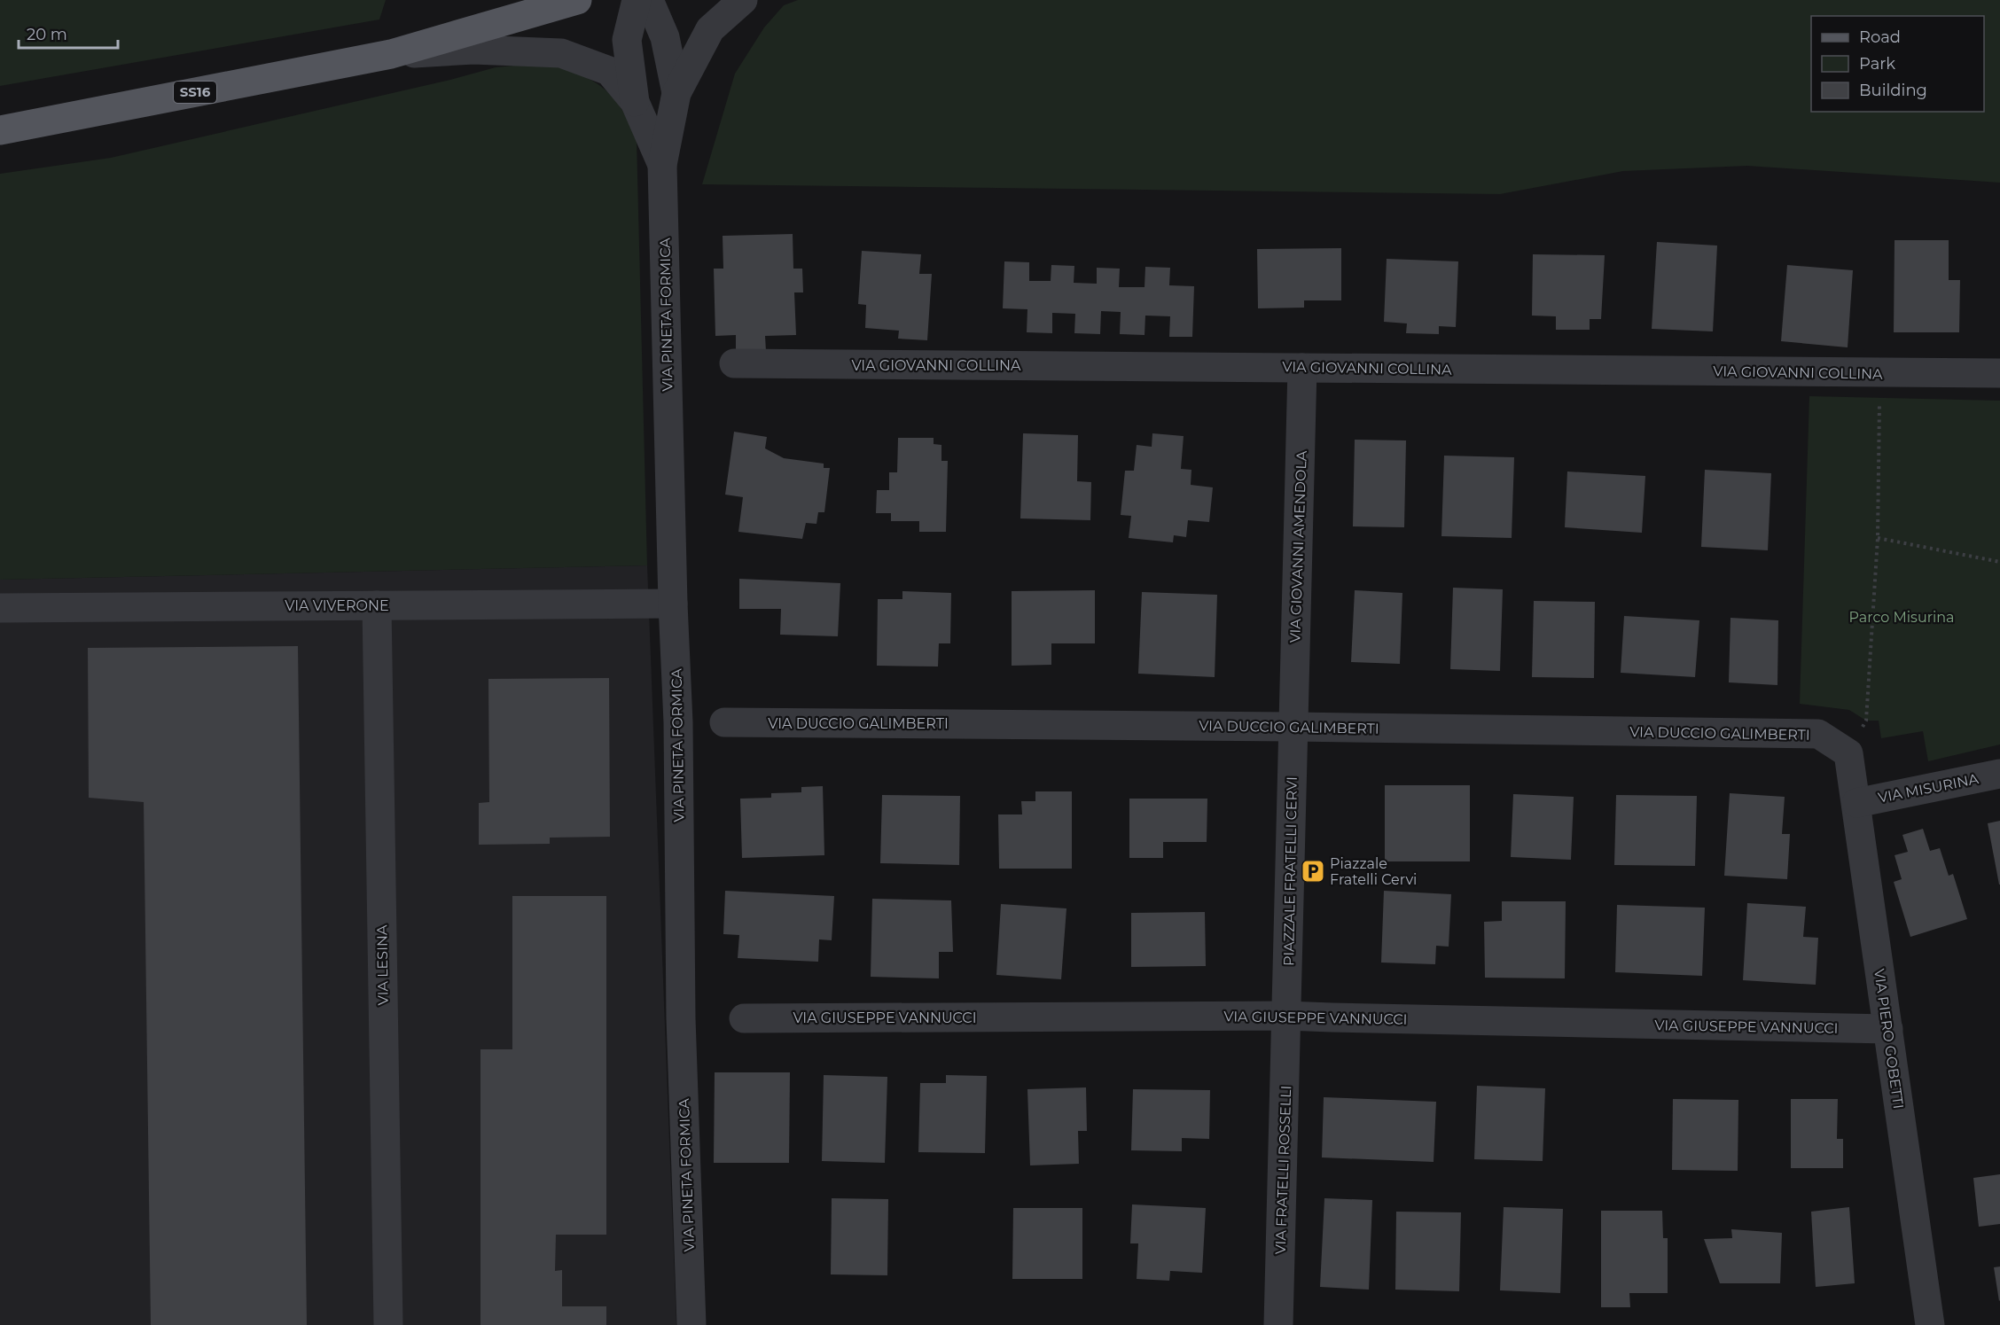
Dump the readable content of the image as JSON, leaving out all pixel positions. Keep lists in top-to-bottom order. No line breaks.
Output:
{"streets":{"main road":["SS16"],"street":["VIA PINETA FORMICA","VIA GIOVANNI COLLINA","VIA GIOVANNI AMENDOLA","VIA VIVERONE","VIA DUCCIO GALIMBERTI","VIA MISURINA","PIAZZALE FRATELLI CERVI","VIA LESINA","VIA GIUSEPPE VANNUCCI","VIA PIERO GOBETTI","VIA FRATELLI ROSSELLI"]},"crossings":[["SS16","VIA PINETA FORMICA"],["VIA PINETA FORMICA","VIA VIVERONE"],["VIA GIOVANNI COLLINA","VIA GIOVANNI AMENDOLA"],["VIA GIOVANNI AMENDOLA","VIA DUCCIO GALIMBERTI"],["VIA GIOVANNI AMENDOLA","PIAZZALE FRATELLI CERVI"],["VIA VIVERONE","VIA LESINA"],["VIA DUCCIO GALIMBERTI","PIAZZALE FRATELLI CERVI"],["VIA DUCCIO GALIMBERTI","VIA PIERO GOBETTI"],["VIA MISURINA","VIA PIERO GOBETTI"],["PIAZZALE FRATELLI CERVI","VIA GIUSEPPE VANNUCCI"],["PIAZZALE FRATELLI CERVI","VIA FRATELLI ROSSELLI"],["VIA GIUSEPPE VANNUCCI","VIA PIERO GOBETTI"],["VIA GIUSEPPE VANNUCCI","VIA FRATELLI ROSSELLI"]],"parks":["Parco Misurina"],"places":{"parking":["Piazzale Fratelli Cervi"]},"legend":["Road","Park","Building"],"scale_bar":"20 m"}
